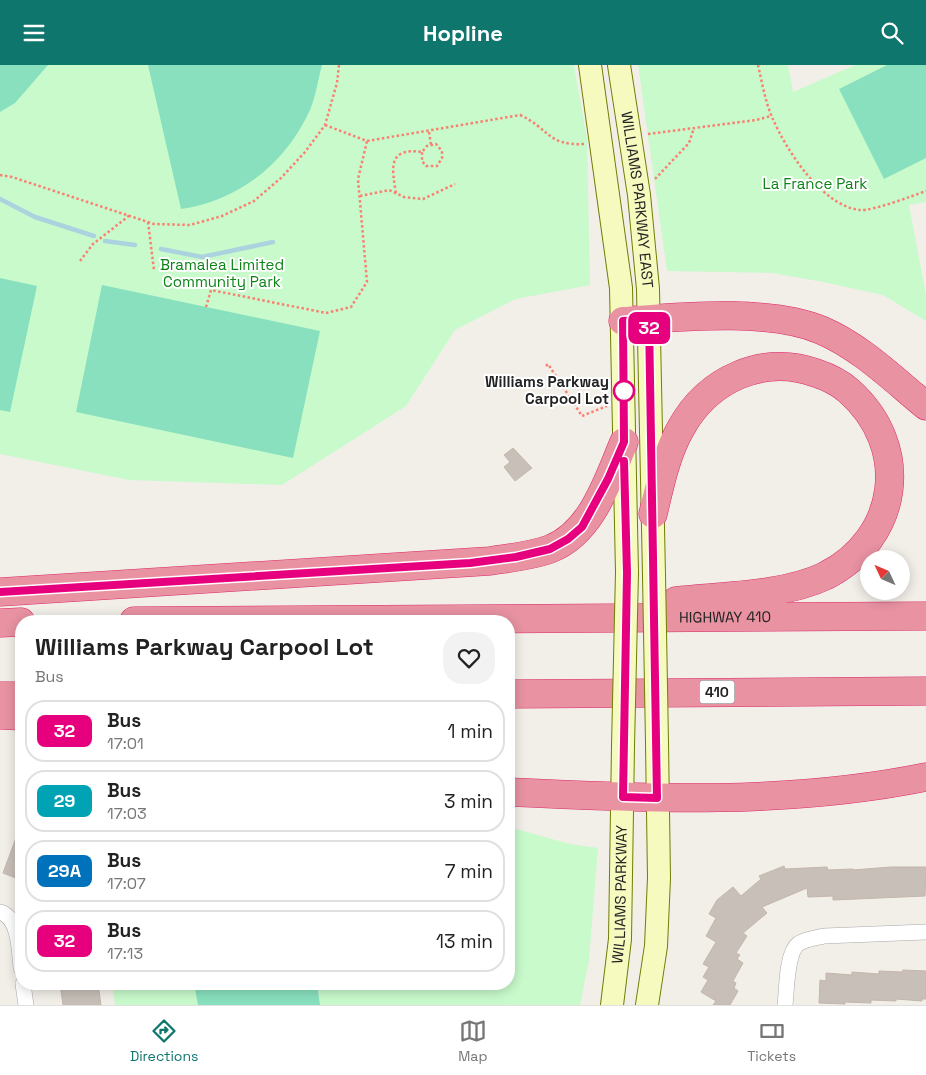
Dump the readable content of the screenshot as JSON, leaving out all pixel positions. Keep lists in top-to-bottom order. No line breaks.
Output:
{"streets":{"highway":["HIGHWAY 410","410"],"main road":["WILLIAMS PARKWAY EAST","WILLIAMS PARKWAY"]},"crossings":[["WILLIAMS PARKWAY EAST","WILLIAMS PARKWAY"]],"parks":["La France Park","Bramalea Limited Community Park"],"places":["Williams Parkway Carpool Lot"],"lines":["bus line 32"],"north":"top left","page":{"header":"Hopline","on_map":"32","heading":["Williams Parkway Carpool Lot","Bus"],"list":[{"mark":"32","name":"Bus","note":"17:01","value":"1 min"},{"mark":"29","name":"Bus","note":"17:03","value":"3 min"},{"mark":"29A","name":"Bus","note":"17:07","value":"7 min"},{"mark":"32","name":"Bus","note":"17:13","value":"13 min"}],"tabs":["Directions","Map","Tickets"]}}
